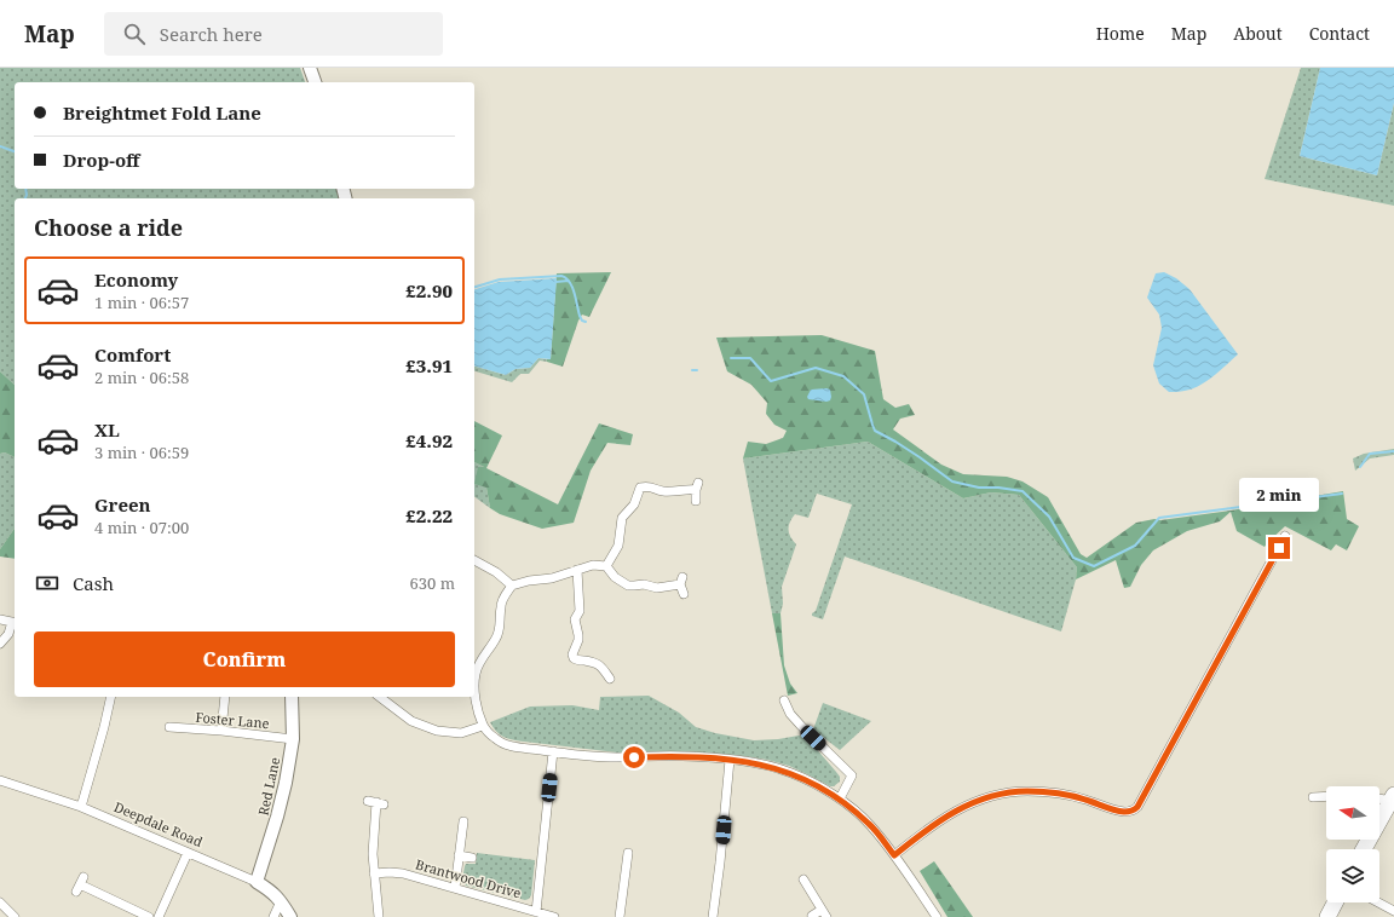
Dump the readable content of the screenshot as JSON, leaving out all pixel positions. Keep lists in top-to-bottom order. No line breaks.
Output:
{"streets":{"street":["Foster Lane","Red Lane","Deepdale Road","Brantwood Drive"]},"crossings":[["Foster Lane","Red Lane"],["Red Lane","Deepdale Road"]],"north":"left","page":{"header":"Map","search":"Search here","nav":["Home","Map","About","Contact"],"banner":["Breightmet Fold Lane","Drop-off"],"heading":"Choose a ride","list":[{"name":"Economy","note":"1 min · 06:57","value":"£2.90"},{"name":"Comfort","note":"2 min · 06:58","value":"£3.91"},{"name":"XL","note":"3 min · 06:59","value":"£4.92"},{"name":"Green","note":"4 min · 07:00","value":"£2.22"}],"bubble":"2 min","pay":["Cash","630 m"],"buttons":"Confirm"}}
